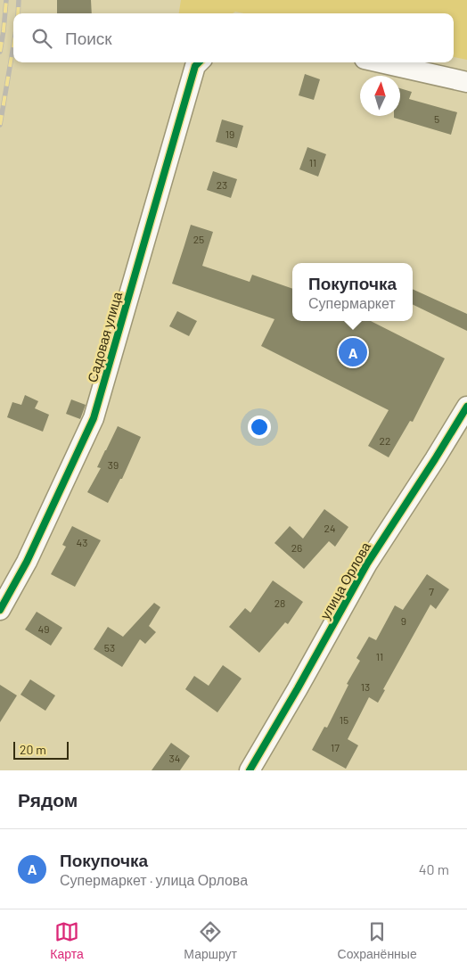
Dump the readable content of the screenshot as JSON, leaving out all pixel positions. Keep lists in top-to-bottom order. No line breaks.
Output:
{"streets":{"street":["Садовая улица","улица Орлова"]},"house_numbers":["5","19","11","23","25","22","39","24","43","26","7","28","9","49","53","11","13","15","17","34"],"scale_bar":"20 m","north":"top","page":{"search":"Поиск","popup":["Покупочка","Супермаркет"],"pins":"A","scale":"20 m","heading":"Рядом","list":[{"mark":"A","name":"Покупочка","note":"Супермаркет · улица Орлова","value":"40 m"}],"nav":["Карта","Маршрут","Сохранённые"]}}
